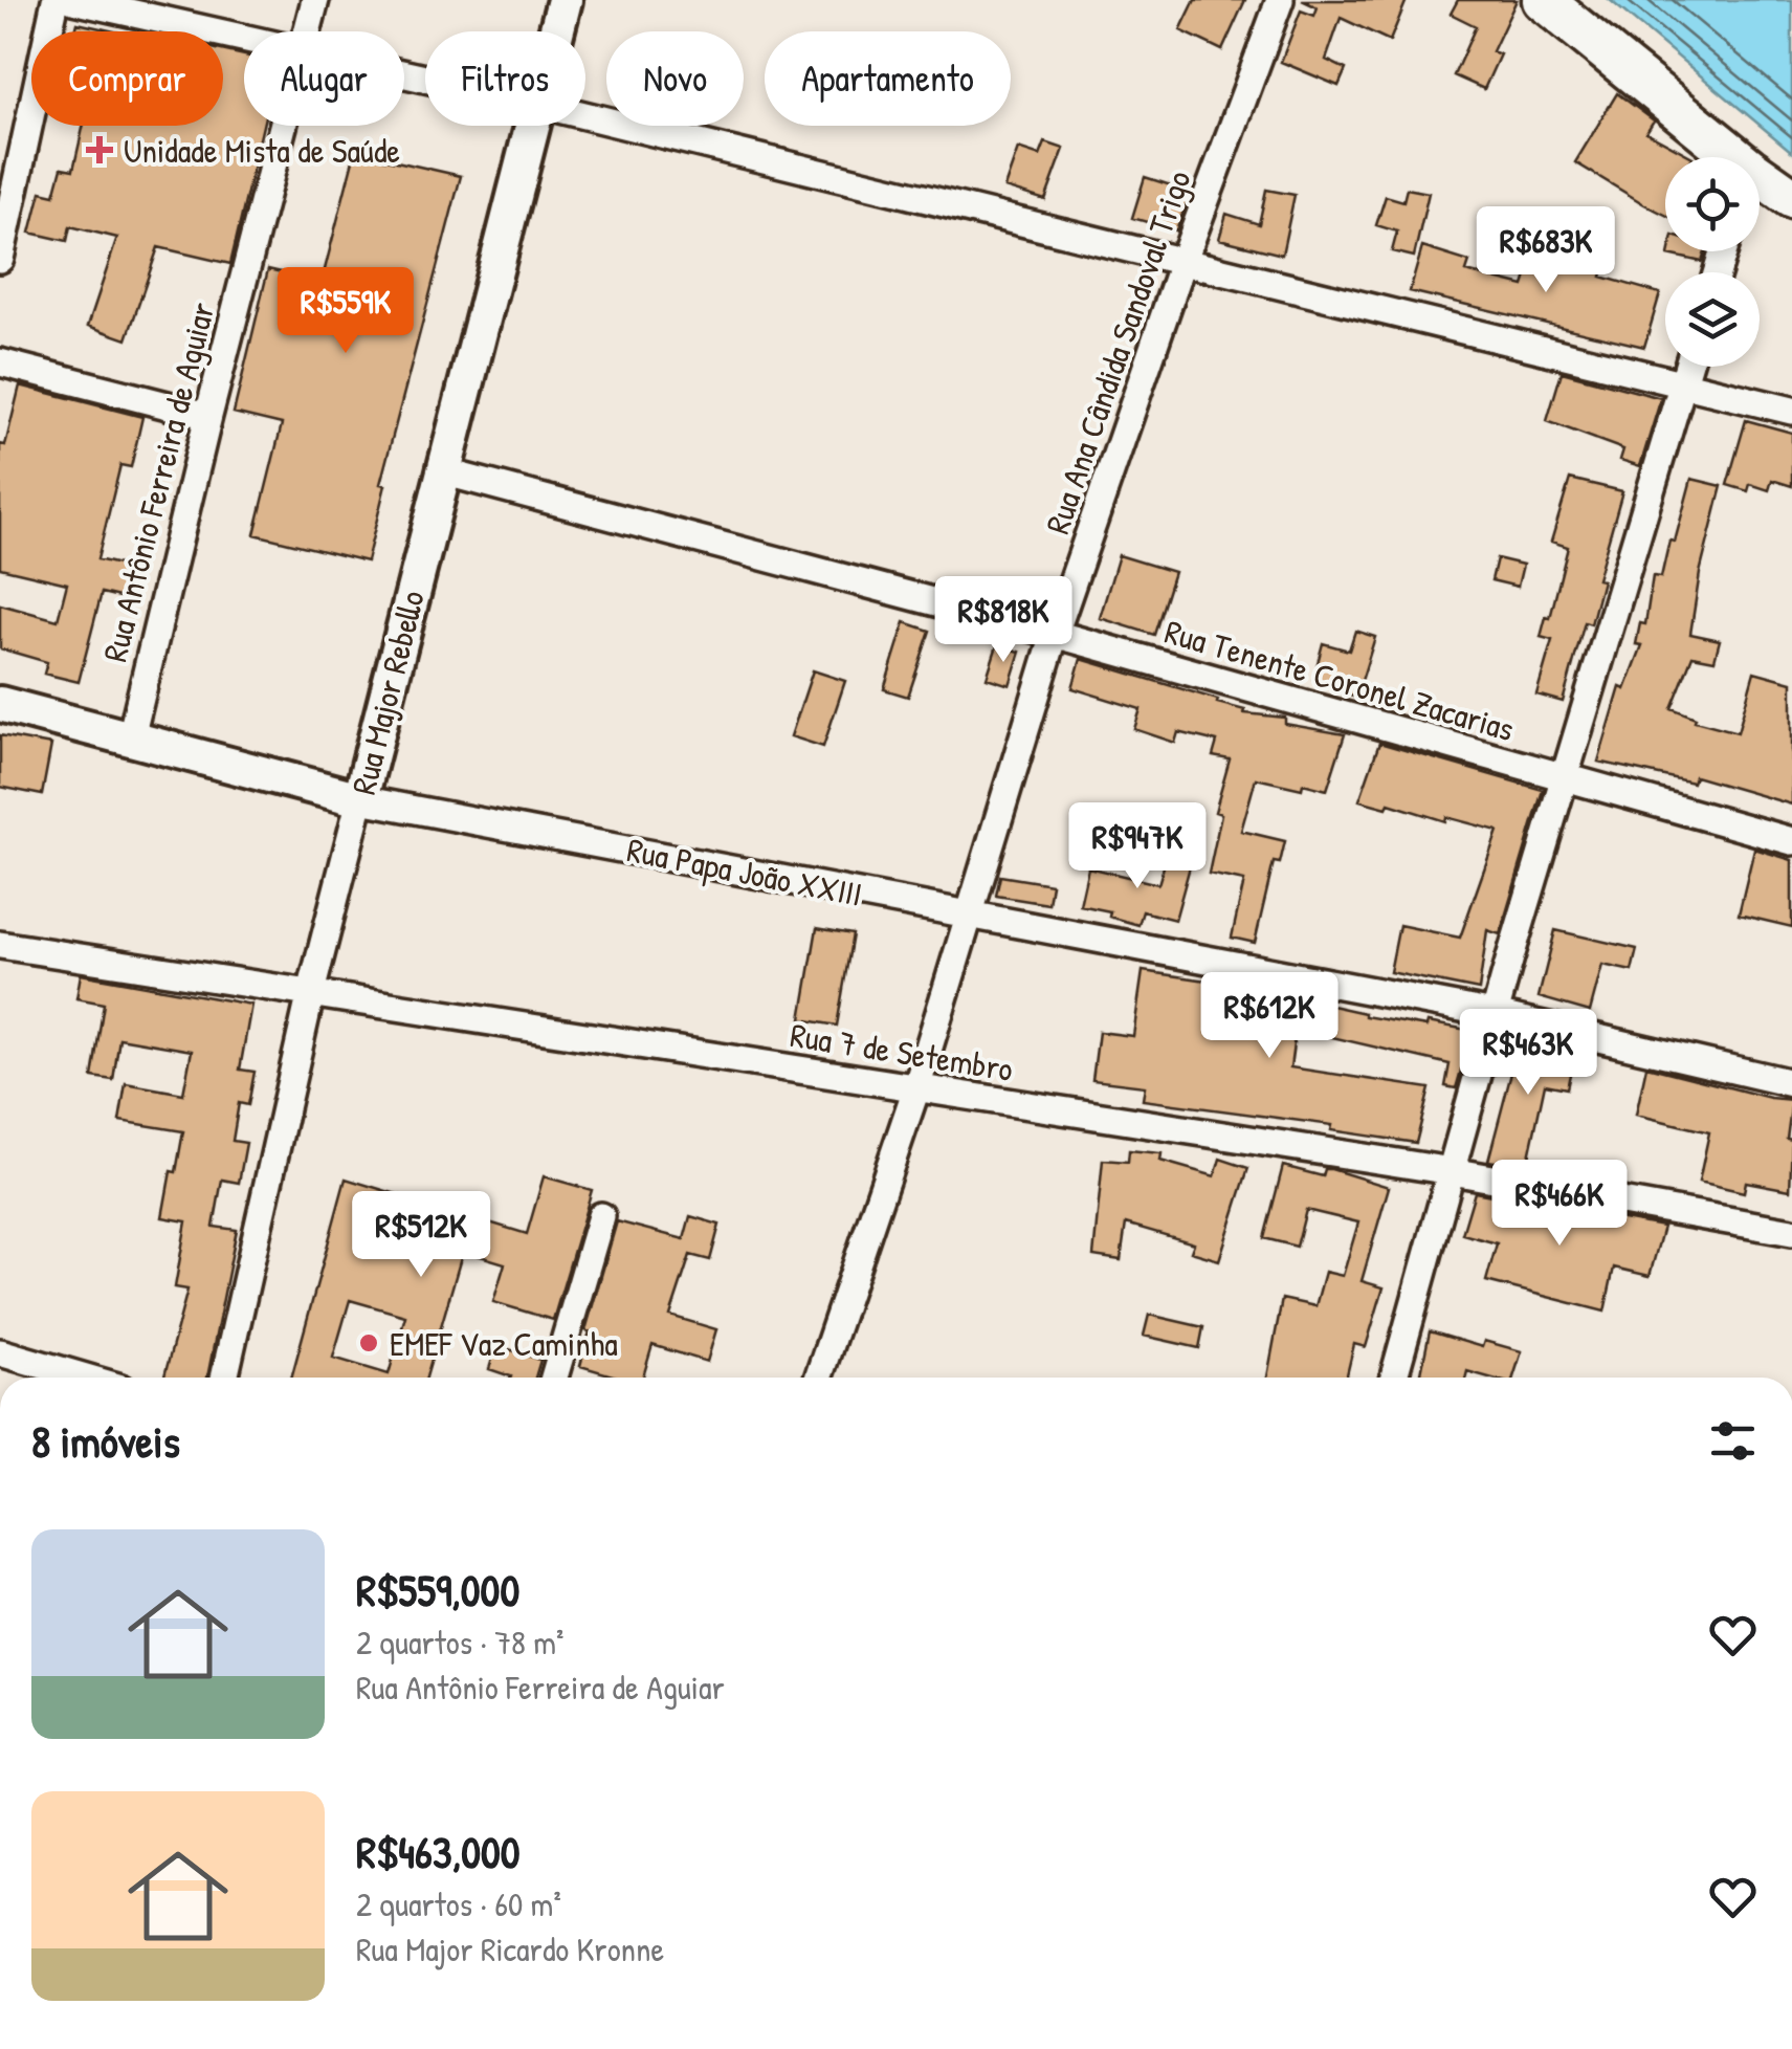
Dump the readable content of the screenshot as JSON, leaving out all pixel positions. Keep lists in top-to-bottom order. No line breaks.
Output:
{"streets":{"street":["Rua Ana Cândida Sandoval Trigo","Rua Antônio Ferreira de Aguiar","Rua Tenente Coronel Zacarias","Rua Major Rebello","Rua Papa João XXIII","Rua 7 de Setembro"]},"crossings":[["Rua Ana Cândida Sandoval Trigo","Rua Tenente Coronel Zacarias"],["Rua Ana Cândida Sandoval Trigo","Rua Papa João XXIII"],["Rua Ana Cândida Sandoval Trigo","Rua 7 de Setembro"],["Rua Antônio Ferreira de Aguiar","Rua Papa João XXIII"],["Rua Tenente Coronel Zacarias","Rua Major Rebello"],["Rua Major Rebello","Rua Papa João XXIII"],["Rua Major Rebello","Rua 7 de Setembro"]],"places":{"health":["Unidade Mista de Saúde"],"other":["EMEF Vaz Caminha"]},"page":{"chip":["Comprar","Alugar","Filtros","Novo","Apartamento"],"price":["R$683K","R$559K","R$818K","R$947K","R$612K","R$463K","R$466K","R$512K"],"heading":"8 imóveis","list":[{"name":"R$559,000","note":"2 quartos · 78 m² · Rua Antônio Ferreira de Aguiar"},{"name":"R$463,000","note":"2 quartos · 60 m² · Rua Major Ricardo Kronne"}]}}
